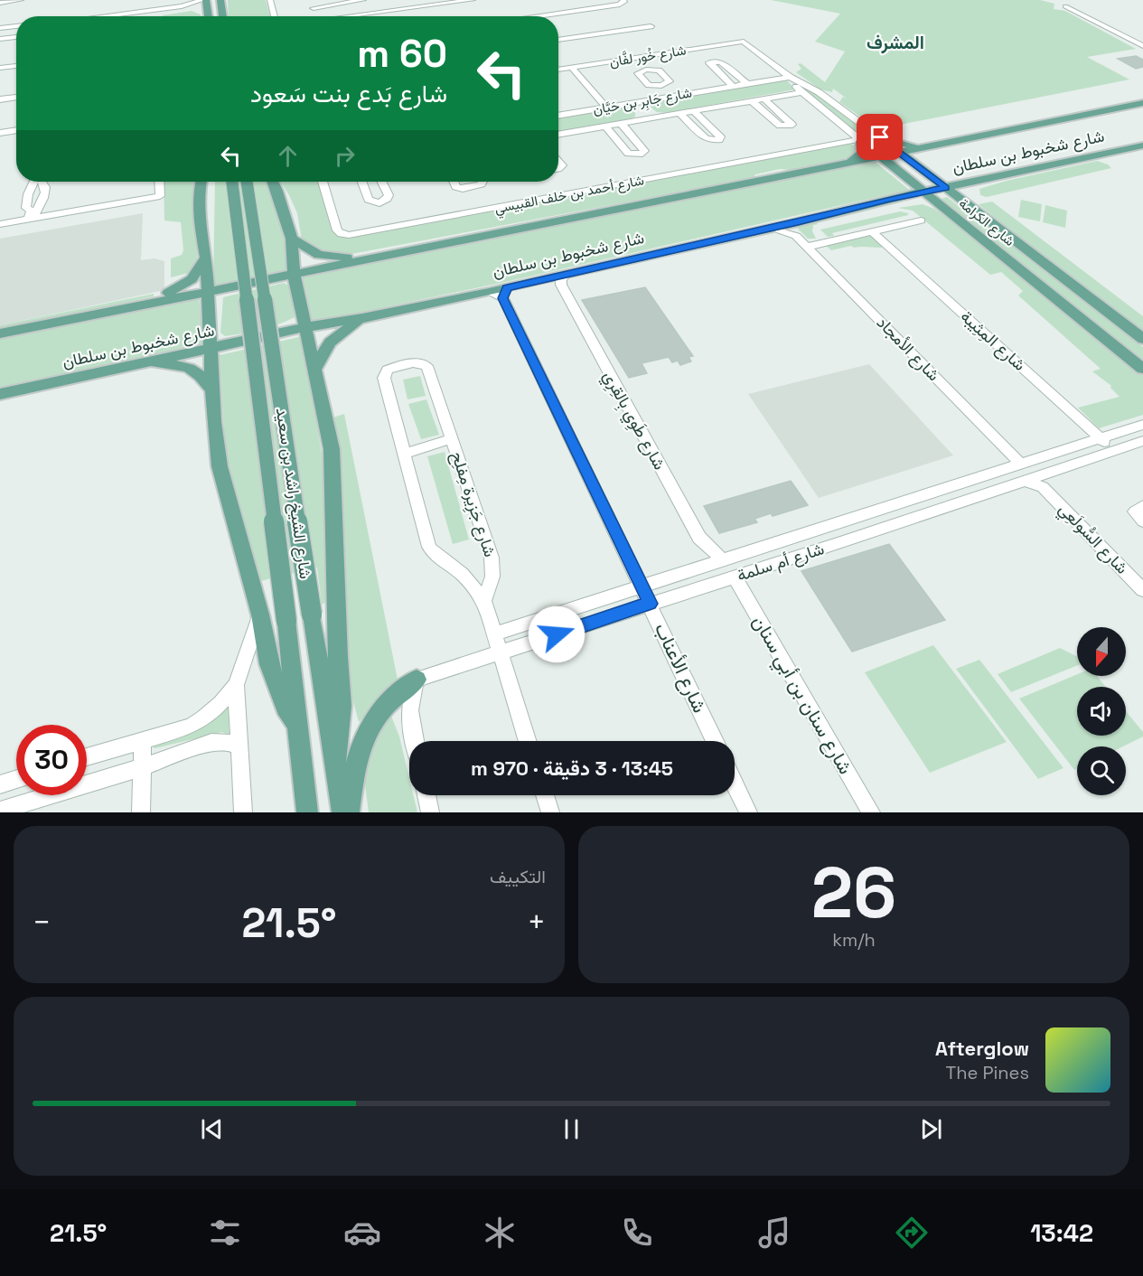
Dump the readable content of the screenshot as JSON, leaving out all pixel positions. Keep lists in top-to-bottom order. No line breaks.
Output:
{"streets":{"main road":["شارع شخبوط بن سلطان","شارع الكرامة","شارع الشيخ راشد بن سعيد"],"street":["شارع خُور لفَّان","شارع جَابِر بن حَيَّان","شارع أحمد بن خلف القبيسي","شارع المِثِيبة","شارع الأمجاد","شارع طَوِي بِالقِرِي","شارع جَزِيرة مِفلِح","شارع السُّولَعِي","شارع أم سلمة","شارع الأعناب","شارع سنان بن أبي سنان"]},"crossings":[["شارع خُور لفَّان","شارع الكرامة"],["شارع جَابِر بن حَيَّان","شارع الكرامة"],["شارع شخبوط بن سلطان","شارع الكرامة"],["شارع شخبوط بن سلطان","شارع الأمجاد"],["شارع شخبوط بن سلطان","شارع طَوِي بِالقِرِي"],["شارع شخبوط بن سلطان","شارع الأعناب"],["شارع أحمد بن خلف القبيسي","شارع الكرامة"],["شارع المِثِيبة","شارع أم سلمة"],["شارع الأمجاد","شارع أم سلمة"],["شارع طَوِي بِالقِرِي","شارع أم سلمة"],["شارع جَزِيرة مِفلِح","شارع أم سلمة"],["شارع السُّولَعِي","شارع أم سلمة"],["شارع أم سلمة","شارع الأعناب"],["شارع أم سلمة","شارع سنان بن أبي سنان"]],"districts":["المشرف"],"north":"bottom","page":{"turn":["60 m","شارع بَدع بنت سَعود"],"limit":"30","trip":"13:45 · 3 دقيقة · 970 m","tile":[["26","km/h"],"التكييف"],"heat":["−","21.5°","+"],"song":["Afterglow","The Pines"],"tabs":["13:42","21.5°"]}}
